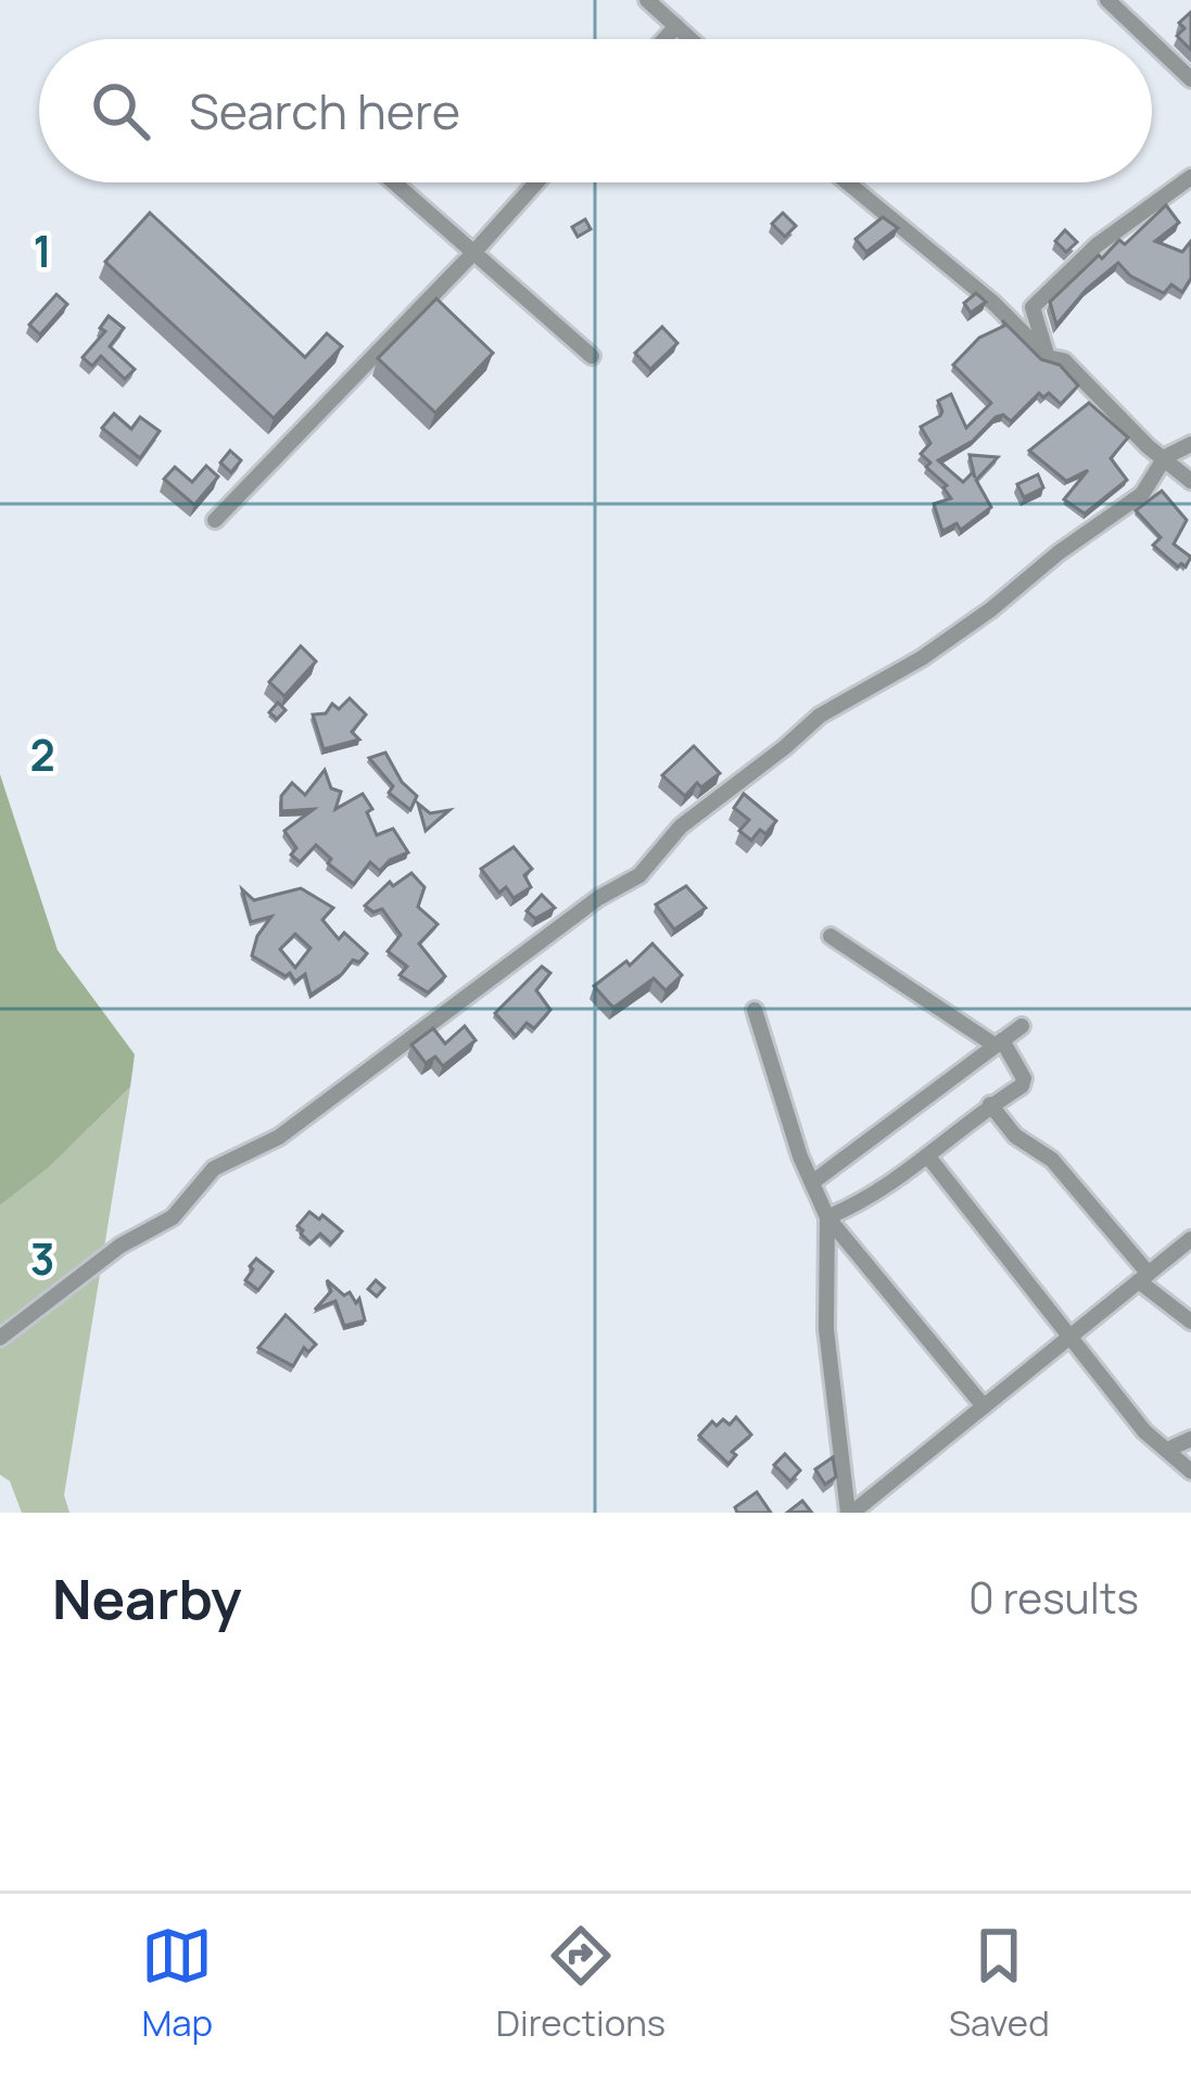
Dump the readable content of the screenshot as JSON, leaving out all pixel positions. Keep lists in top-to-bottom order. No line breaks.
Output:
{"page":{"search":"Search here","heading":["Nearby","0 results"],"nav":["Map","Directions","Saved"]},"grid":{"rows":["1","2","3"]}}
